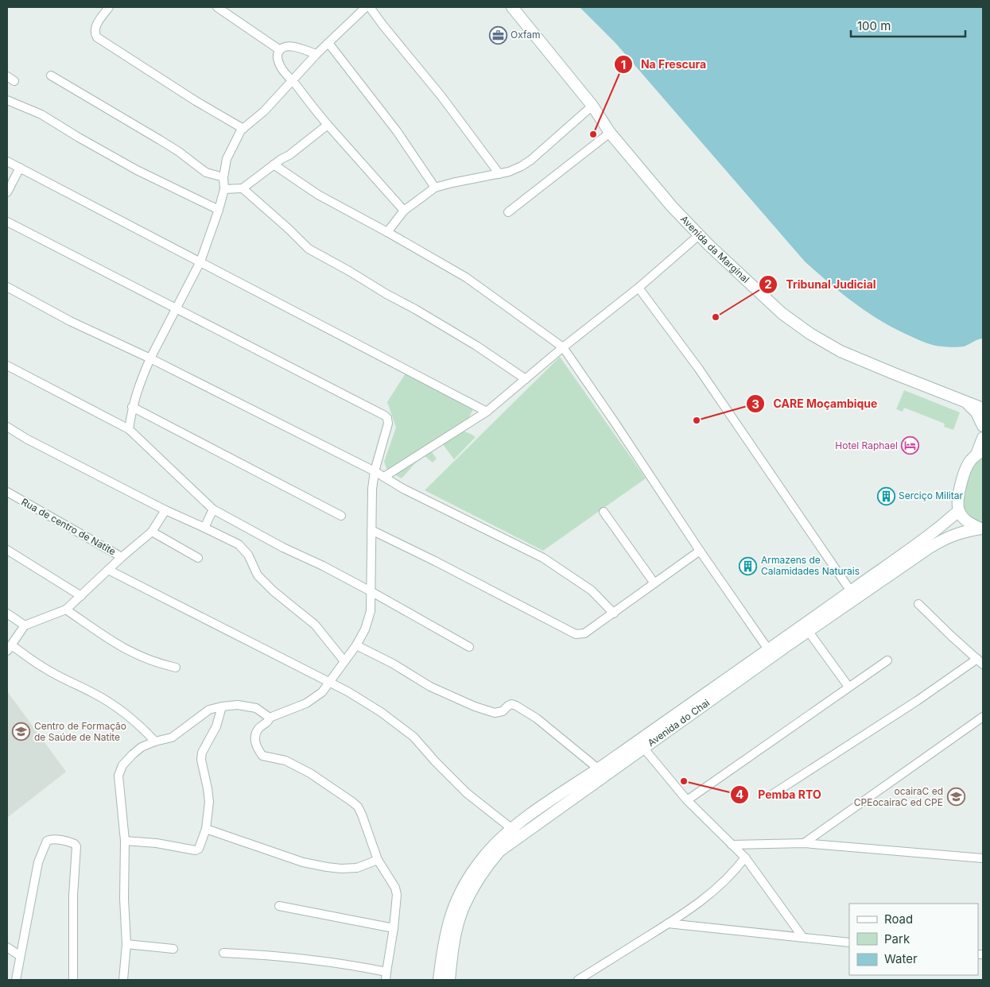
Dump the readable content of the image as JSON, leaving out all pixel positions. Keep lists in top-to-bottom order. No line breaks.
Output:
{"streets":{"main road":["Avenida da Marginal","Avenida do Chai"],"street":["Rua de centro de Natite"]},"places":{"office":["Oxfam"],"other":["Na Frescura","Tribunal Judicial","CARE Moçambique","Pemba RTO"],"hotel":["Hotel Raphael"],"building":["Serciço Militar","Armazens de Calamidades Naturais"],"school or university":["Centro de Formação de Saúde de Natite","ocairaC ed CPEocairaC ed CPE"]},"legend":["Road","Park","Water"],"scale_bar":"100 m"}
